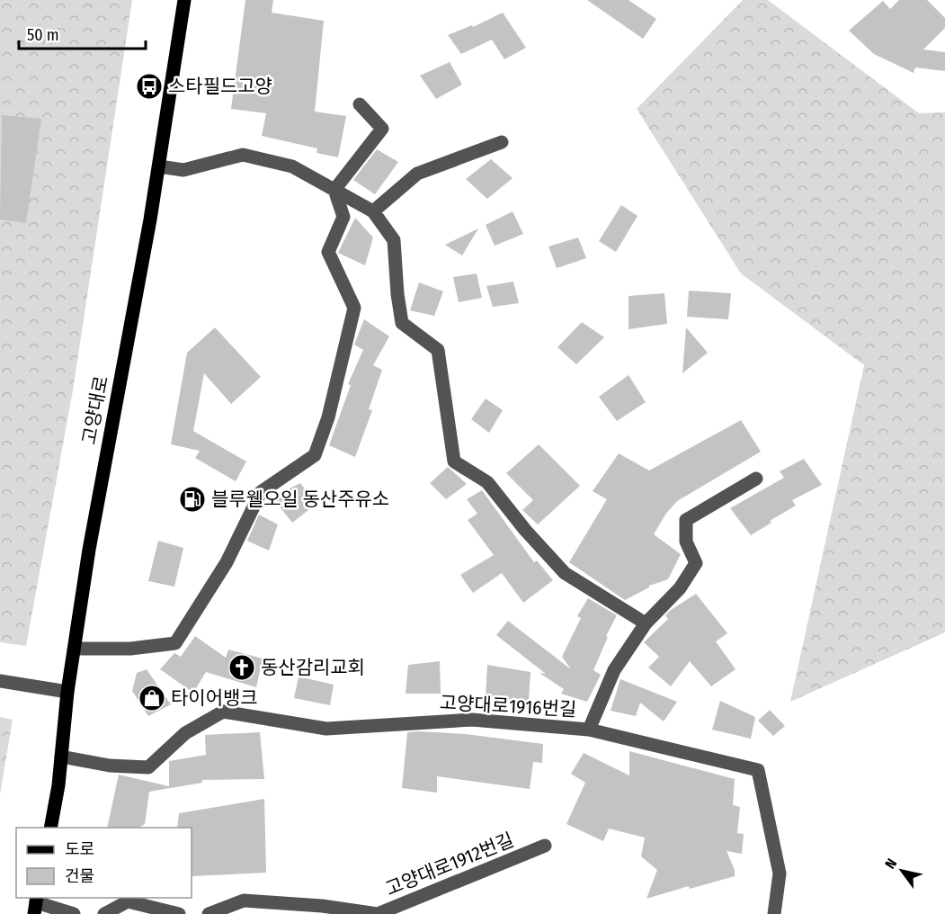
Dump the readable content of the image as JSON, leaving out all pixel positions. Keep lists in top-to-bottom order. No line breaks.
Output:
{"streets":{"main road":["고양대로"],"street":["고양대로1916번길","고양대로1912번길"]},"crossings":[["고양대로","고양대로1916번길"]],"places":{"bus stop":["스타필드고양"],"fuel station":["블루웰오일 동산주유소"],"church":["동산감리교회"],"shop":["타이어뱅크"]},"legend":["도로","건물"],"scale_bar":"50 m","north":"top left"}
